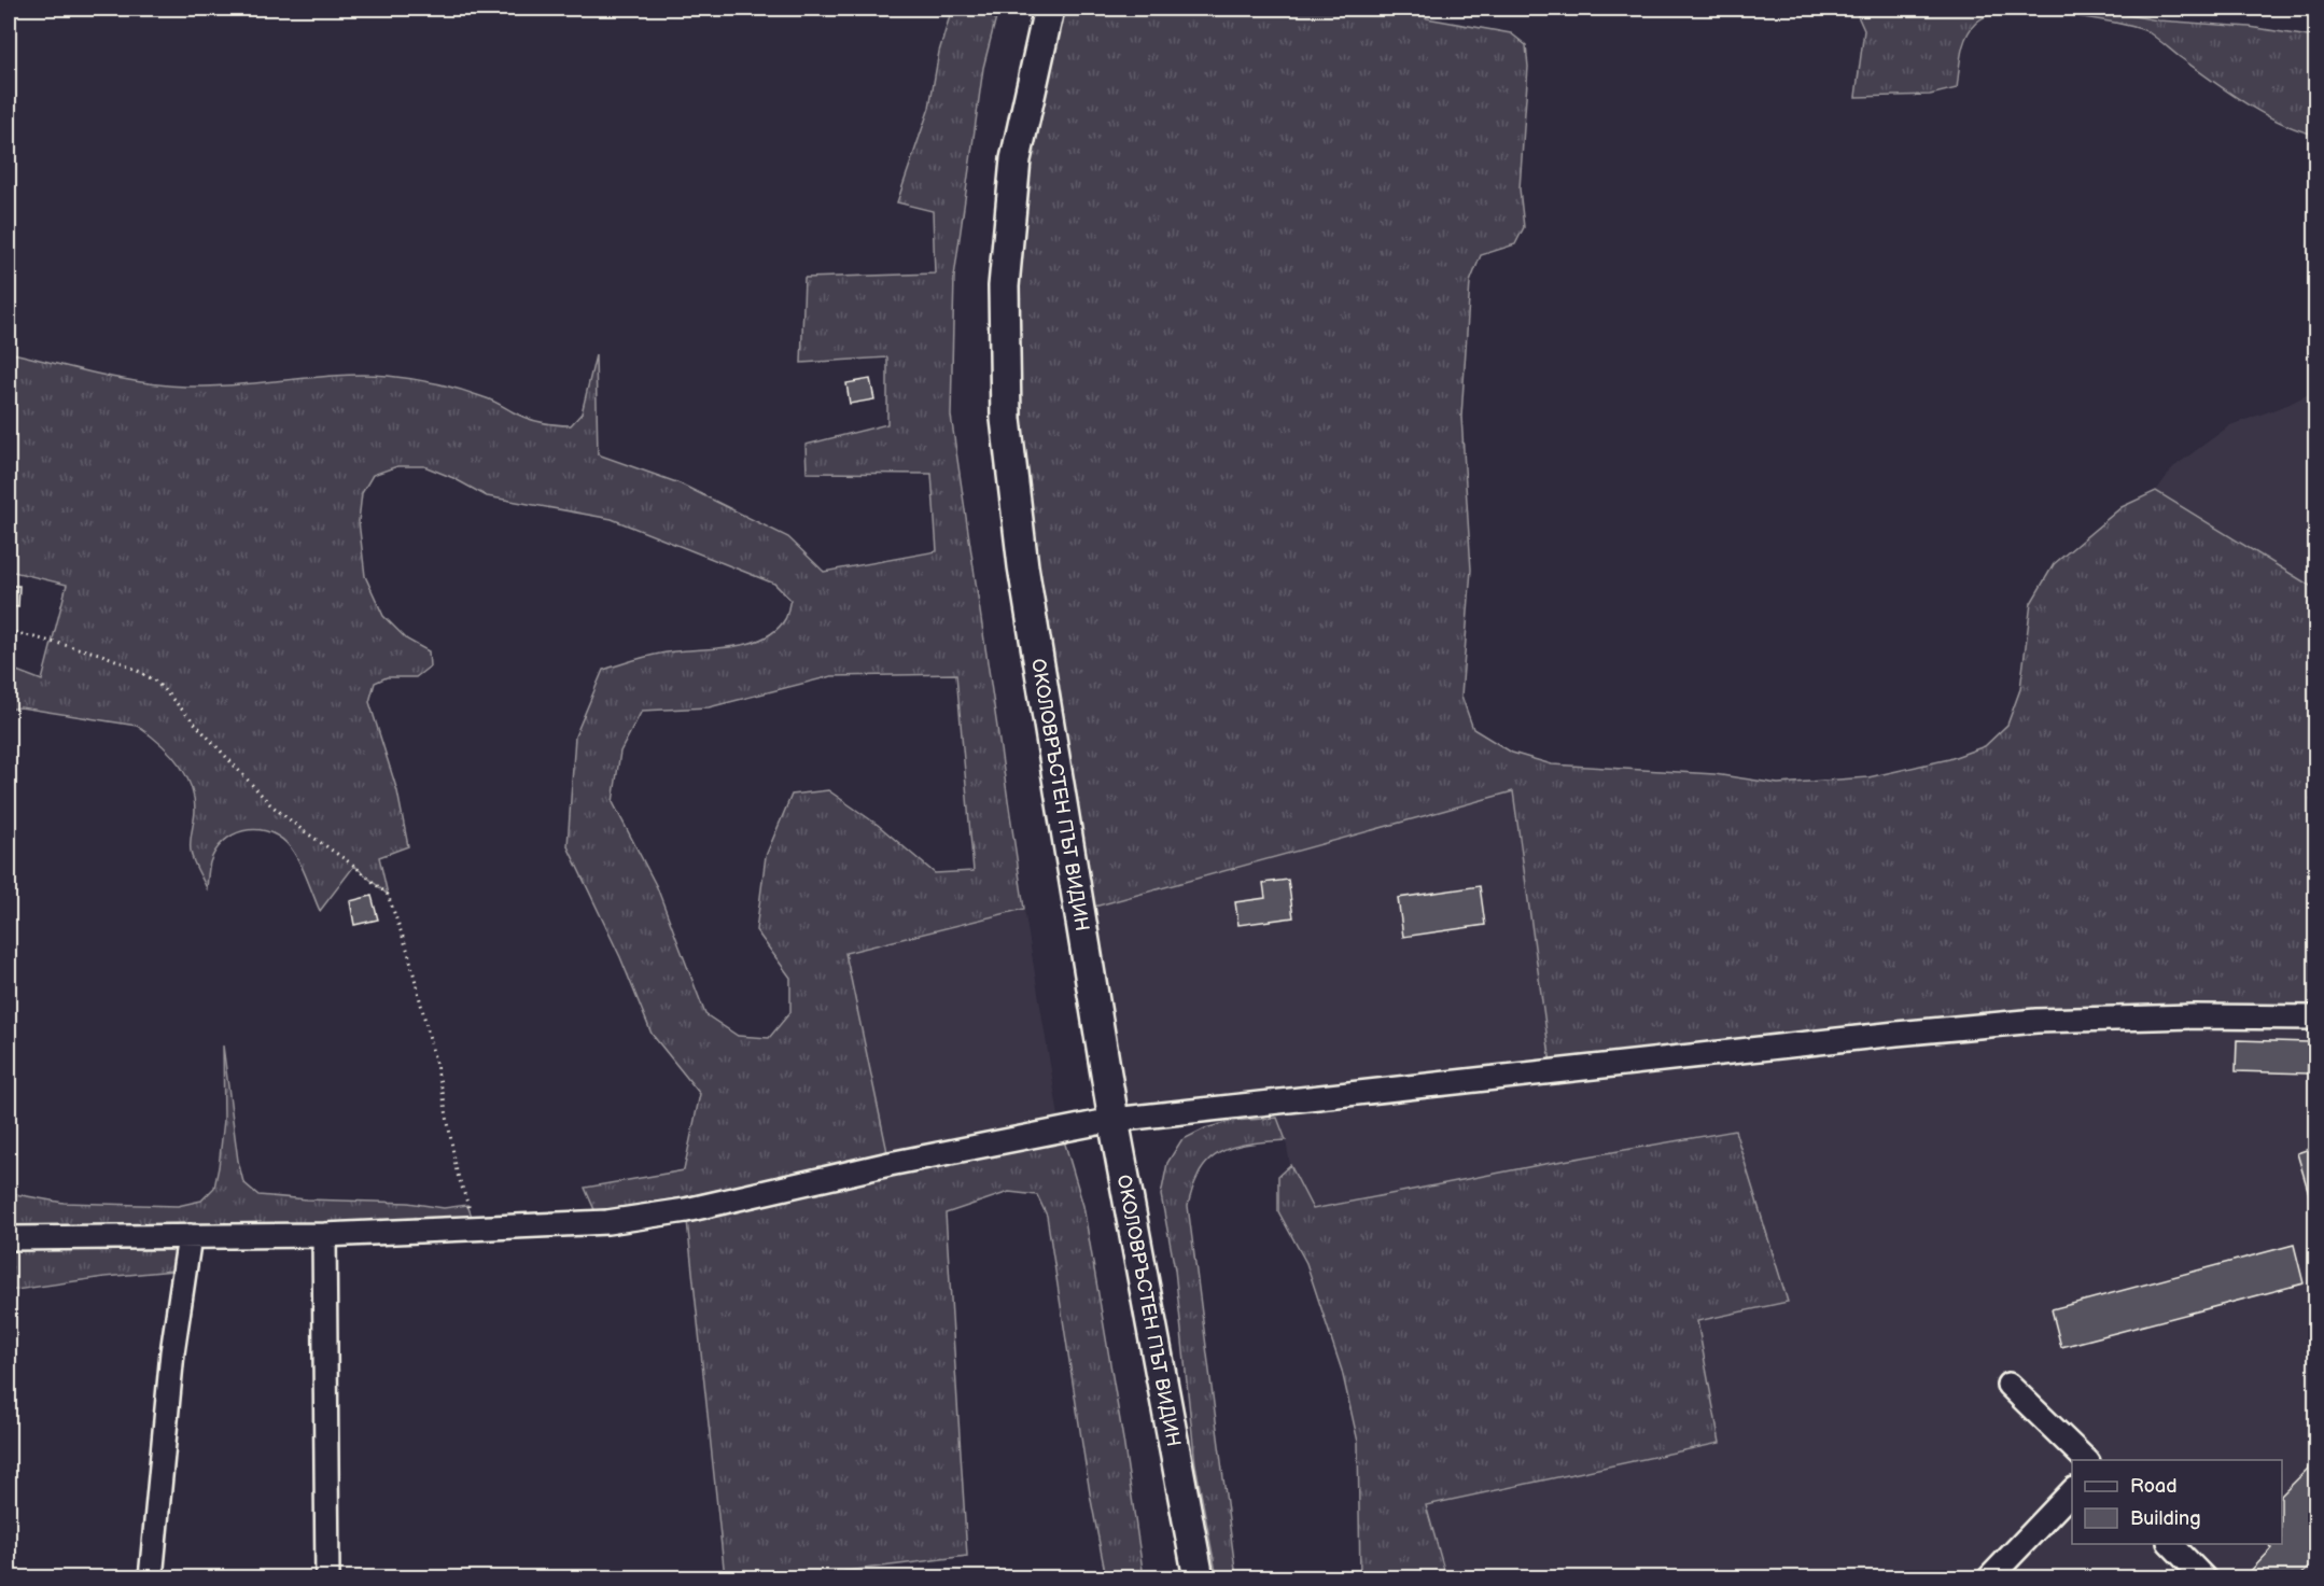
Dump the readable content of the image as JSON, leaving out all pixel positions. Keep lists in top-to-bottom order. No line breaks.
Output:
{"streets":{"main road":["ОКОЛОВРЪСТЕН ПЪТ ВИДИН"]},"legend":["Road","Building"]}
